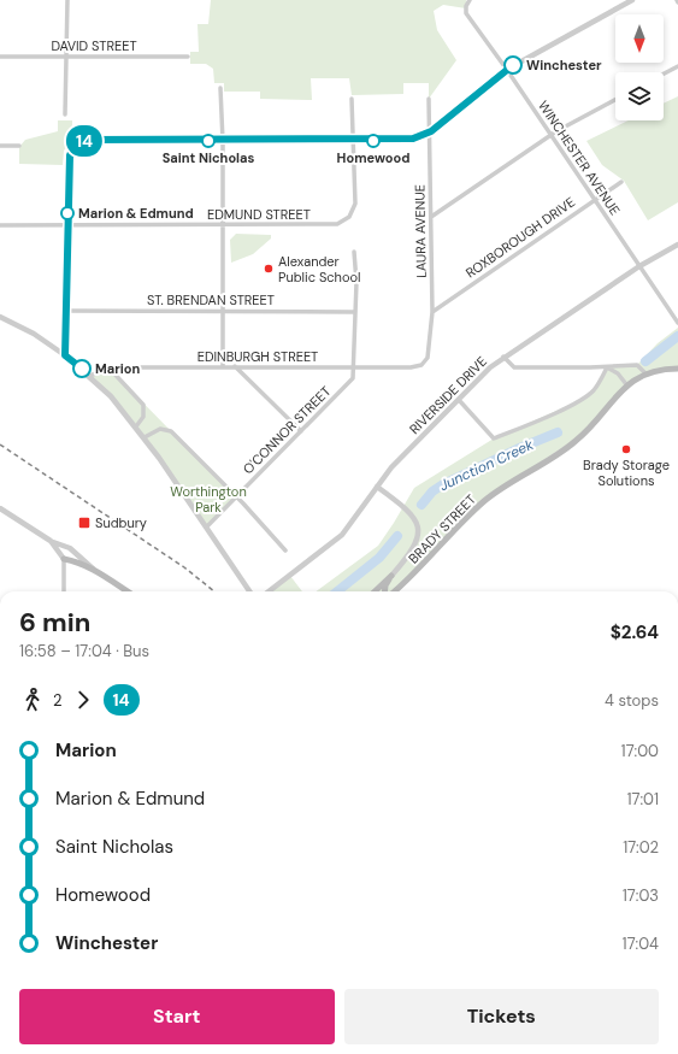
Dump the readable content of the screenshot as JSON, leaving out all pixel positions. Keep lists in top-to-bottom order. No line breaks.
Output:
{"streets":{"main road":["BRADY STREET"],"street":["DAVID STREET","WINCHESTER AVENUE","EDMUND STREET","LAURA AVENUE","ROXBOROUGH DRIVE","ST. BRENDAN STREET","EDINBURGH STREET","RIVERSIDE DRIVE","O'CONNOR STREET"]},"crossings":[["WINCHESTER AVENUE","ROXBOROUGH DRIVE"],["WINCHESTER AVENUE","RIVERSIDE DRIVE"],["LAURA AVENUE","ROXBOROUGH DRIVE"],["LAURA AVENUE","EDINBURGH STREET"],["EDINBURGH STREET","O'CONNOR STREET"]],"water":["Junction Creek"],"parks":["Worthington Park"],"places":{"other":["Winchester","Saint Nicholas","Homewood","Marion & Edmund","Alexander Public School","Marion","Brady Storage Solutions"],"transit":["Sudbury"]},"lines":["bus line 14"],"north":"bottom","page":{"on_map":"14","heading":["6 min","16:58 – 17:04 · Bus","$2.64"],"legs":["2","14","4 stops"],"list":[{"name":"Marion","value":"17:00"},{"name":"Marion & Edmund","value":"17:01"},{"name":"Saint Nicholas","value":"17:02"},{"name":"Homewood","value":"17:03"},{"name":"Winchester","value":"17:04"}],"buttons":["Start","Tickets"]}}
